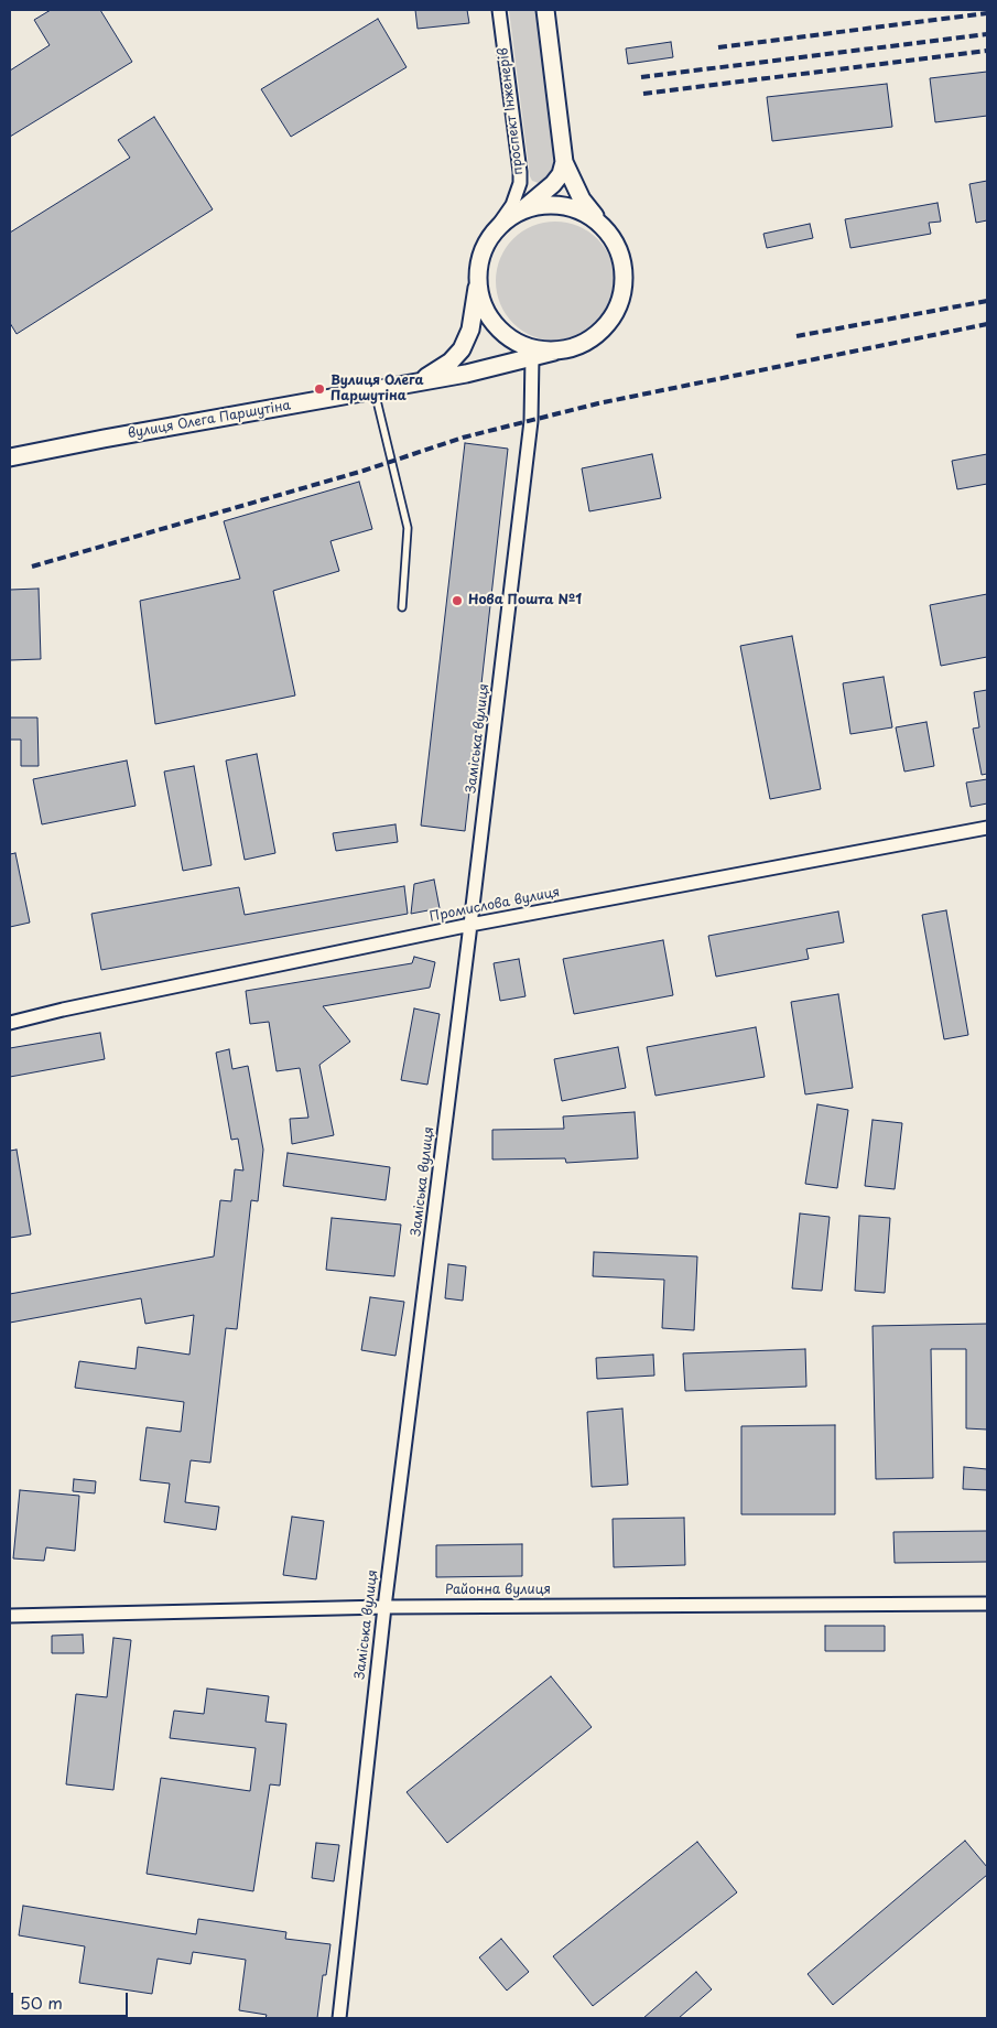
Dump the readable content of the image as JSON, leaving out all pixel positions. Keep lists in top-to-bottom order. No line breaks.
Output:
{"streets":{"street":["проспект Інженерів","вулиця Олега Паршутіна","Заміська вулиця","Промислова вулиця","Районна вулиця"]},"crossings":[["проспект Інженерів","вулиця Олега Паршутіна"],["проспект Інженерів","Заміська вулиця"],["вулиця Олега Паршутіна","Заміська вулиця"],["Заміська вулиця","Промислова вулиця"],["Заміська вулиця","Районна вулиця"]],"places":["Вулиця Олега Паршутіна","Нова Пошта №1"],"scale_bar":"50 m"}
